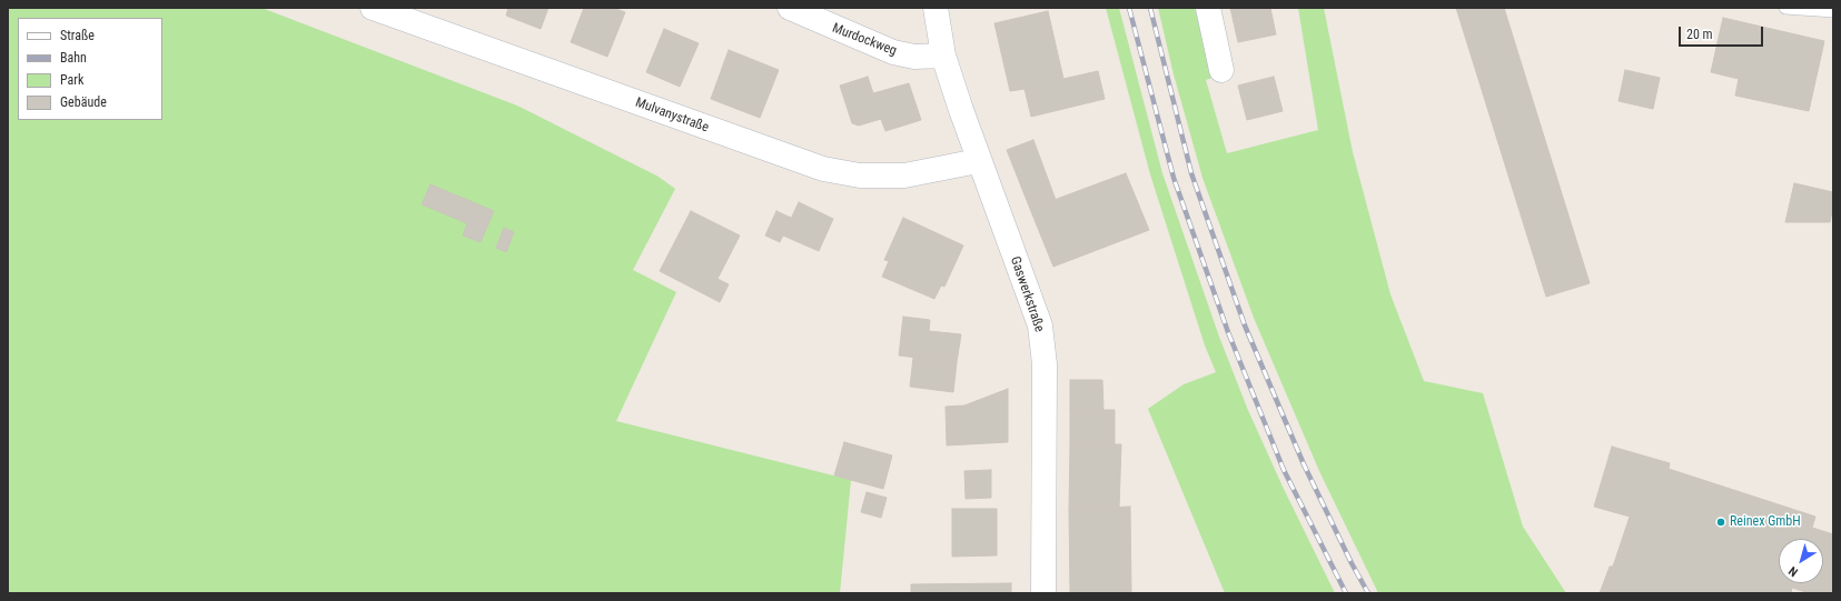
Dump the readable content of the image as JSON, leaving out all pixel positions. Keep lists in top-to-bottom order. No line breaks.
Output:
{"streets":{"street":["Murdockweg","Mulvanystraße","Gaswerkstraße"]},"crossings":[["Murdockweg","Gaswerkstraße"],["Mulvanystraße","Gaswerkstraße"]],"places":["Reinex GmbH"],"legend":["Straße","Bahn","Park","Gebäude"],"scale_bar":"20 m","north":"bottom left"}
